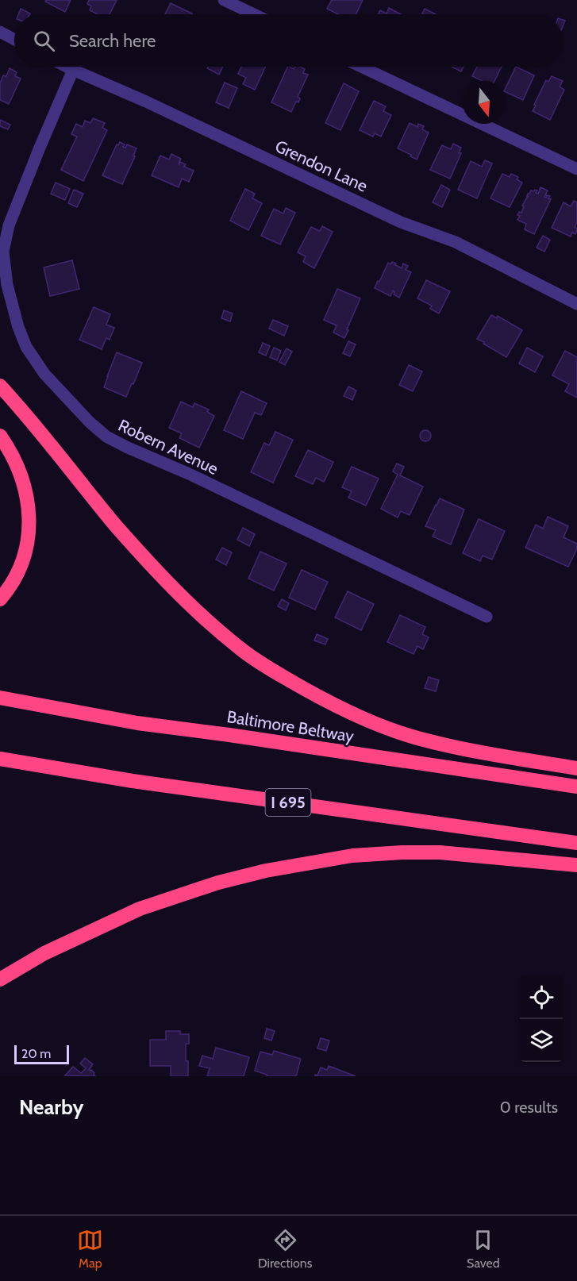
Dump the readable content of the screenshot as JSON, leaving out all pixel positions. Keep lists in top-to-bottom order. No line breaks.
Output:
{"streets":{"highway":["Baltimore Beltway","I 695"],"street":["Grendon Lane","Robern Avenue"]},"crossings":[["Grendon Lane","Robern Avenue"]],"scale_bar":"20 m","north":"bottom","page":{"search":"Search here","scale":"20 m","heading":["Nearby","0 results"],"nav":["Map","Directions","Saved"]}}
